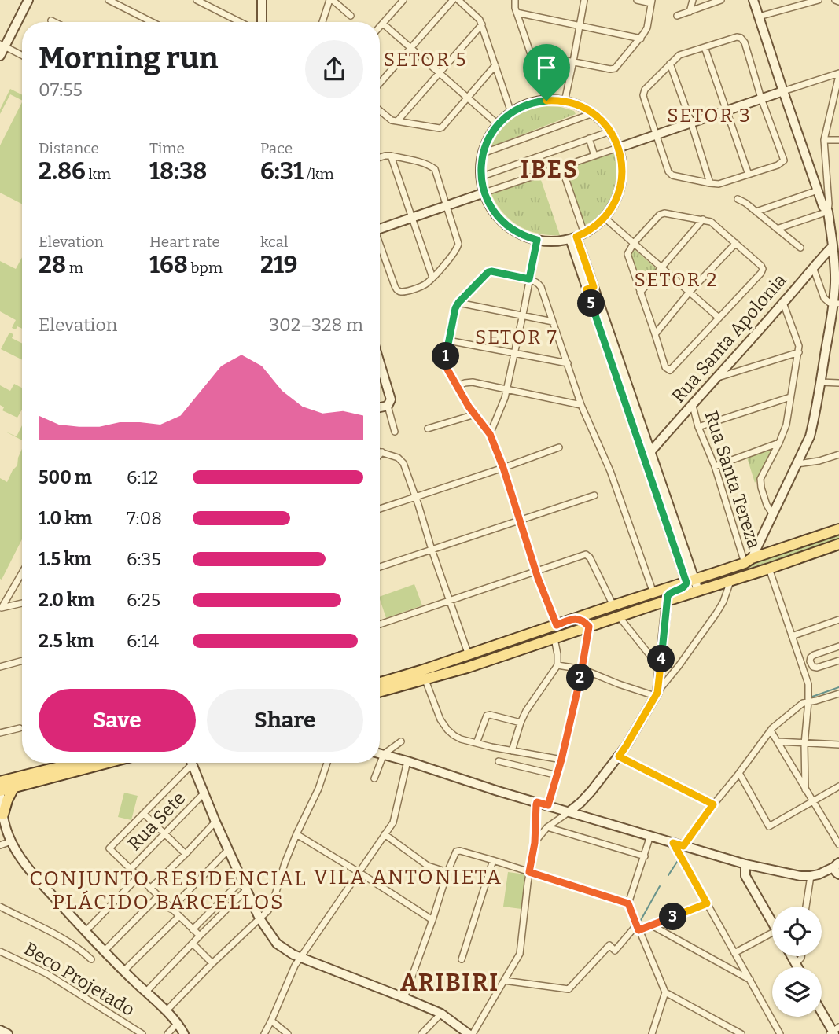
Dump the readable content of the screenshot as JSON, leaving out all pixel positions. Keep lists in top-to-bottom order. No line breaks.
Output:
{"streets":{"street":["Rua Santa Apolonia","Rua Santa Tereza","Rua Sete","Beco Projetado"]},"crossings":[["Rua Santa Apolonia","Rua Santa Tereza"]],"districts":["SETOR 5","SETOR 3","IBES","SETOR 2","SETOR 7","VILA ANTONIETA","CONJUNTO RESIDENCIAL PLÁCIDO BARCELLOS","ARIBIRI"],"page":{"heading":["Morning run","07:55"],"stats":[["Distance","2.86 km"],["Time","18:38"],["Pace","6:31 /km"],["Elevation","28 m"],["Heart rate","168 bpm"],["kcal","219"]],"pins":["5","1","4","2","3"],"chart":["Elevation","302–328 m"],"list":[{"name":"500 m","note":"6:12"},{"name":"1.0 km","note":"7:08"},{"name":"1.5 km","note":"6:35"},{"name":"2.0 km","note":"6:25"},{"name":"2.5 km","note":"6:14"}],"buttons":["Save","Share"]}}
